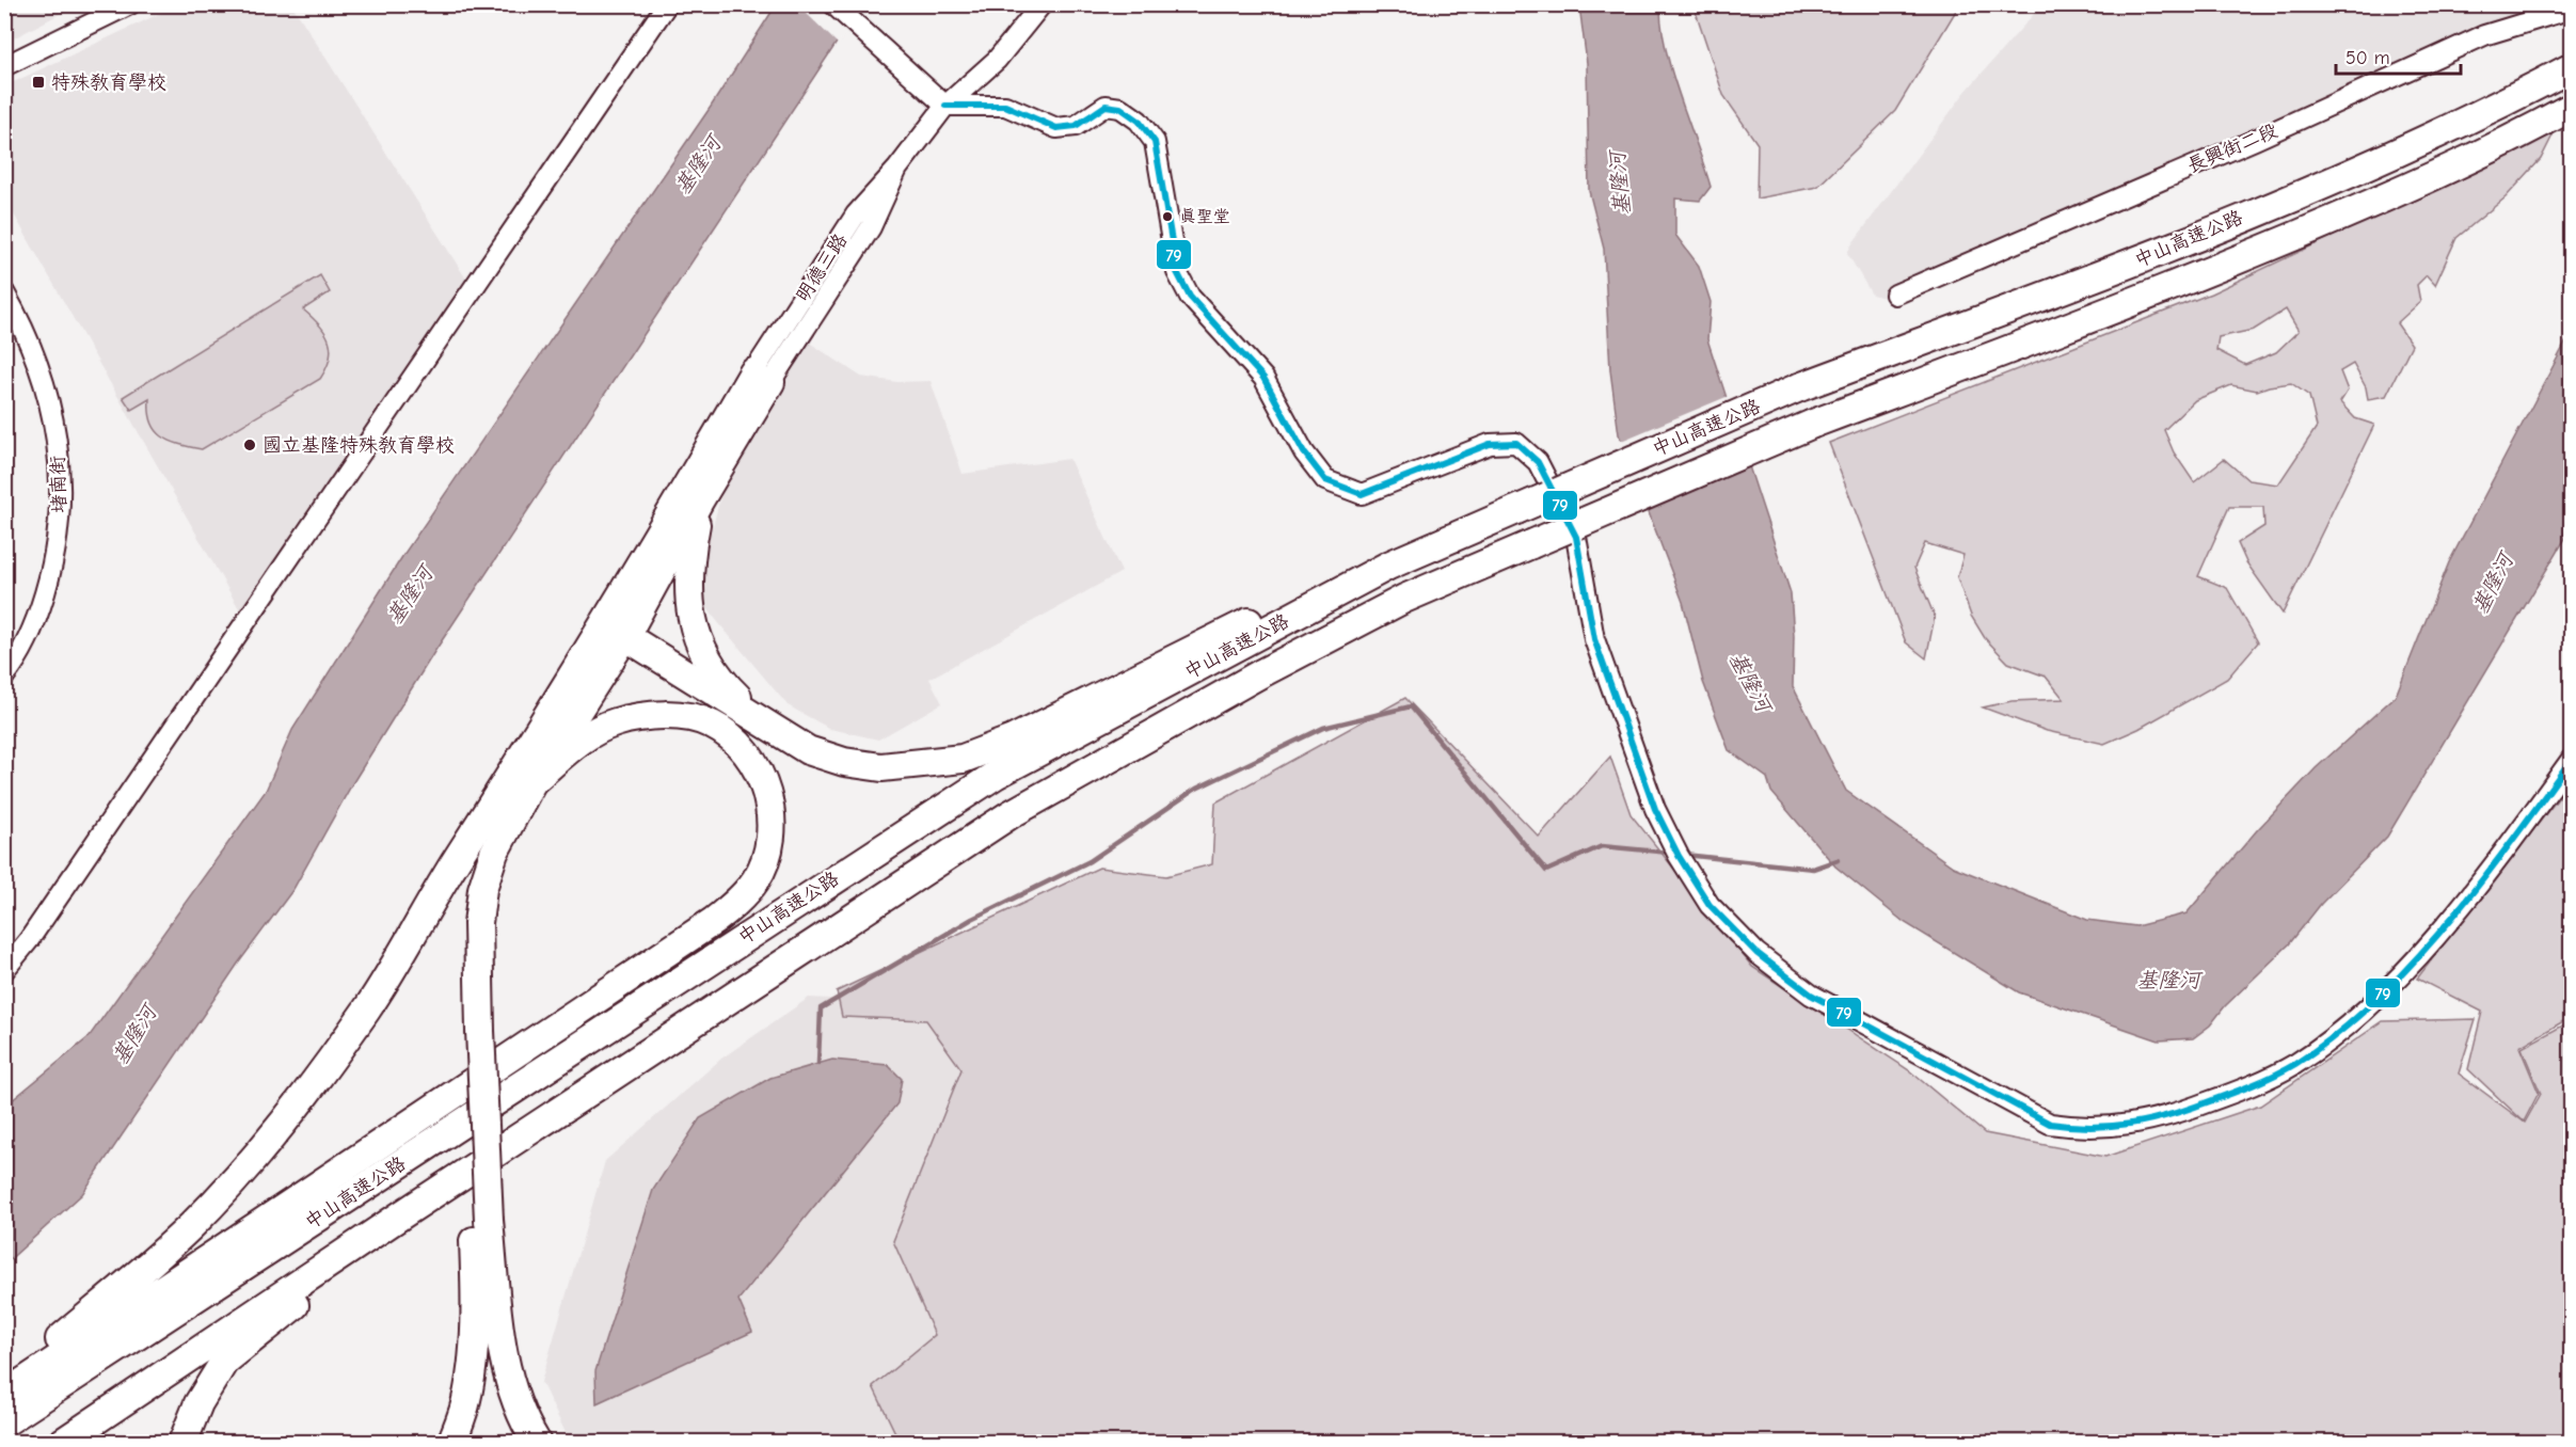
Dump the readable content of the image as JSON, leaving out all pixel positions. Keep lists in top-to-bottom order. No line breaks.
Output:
{"streets":{"highway":["中山高速公路"],"street":["長興街二段","明德三路","堵南街"]},"water":["基隆河"],"places":{"transit":["特殊教育學校"],"other":["真聖堂","國立基隆特殊教育學校"]},"lines":["transit line 79"],"scale_bar":"50 m"}
